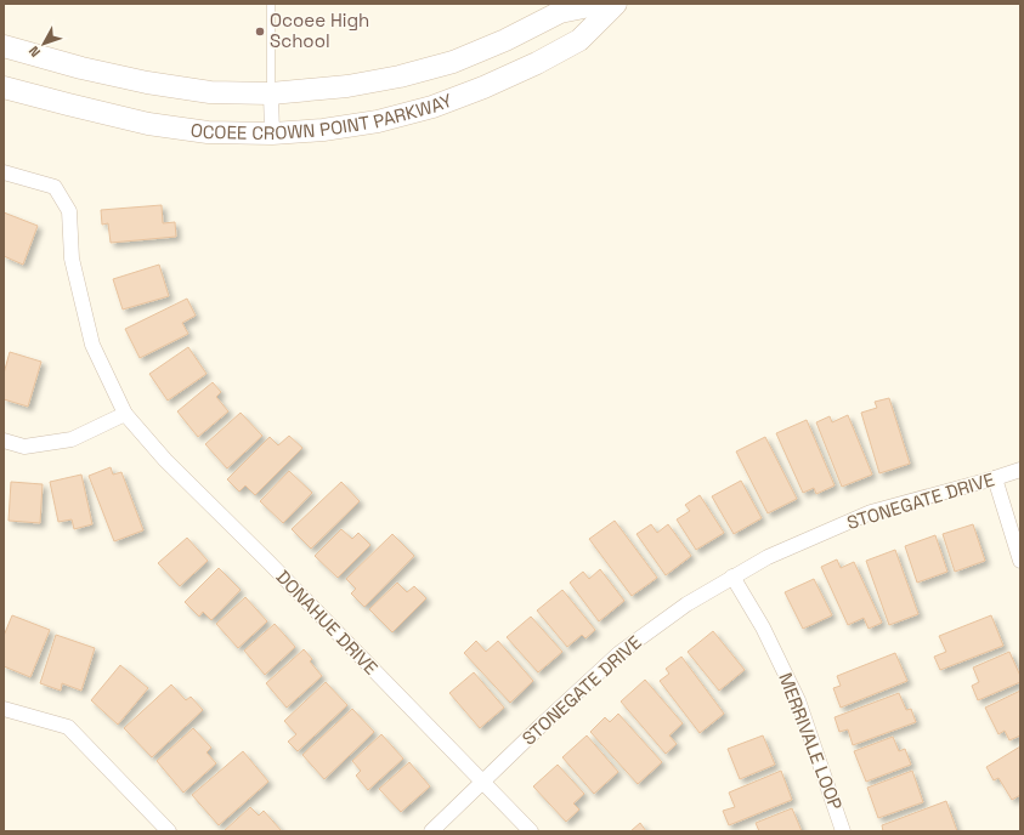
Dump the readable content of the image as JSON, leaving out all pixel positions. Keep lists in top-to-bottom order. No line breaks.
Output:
{"streets":{"street":["OCOEE CROWN POINT PARKWAY","STONEGATE DRIVE","DONAHUE DRIVE","MERRIVALE LOOP"]},"crossings":[["STONEGATE DRIVE","DONAHUE DRIVE"],["STONEGATE DRIVE","MERRIVALE LOOP"]],"places":["Ocoee High School"],"north":"bottom left"}
